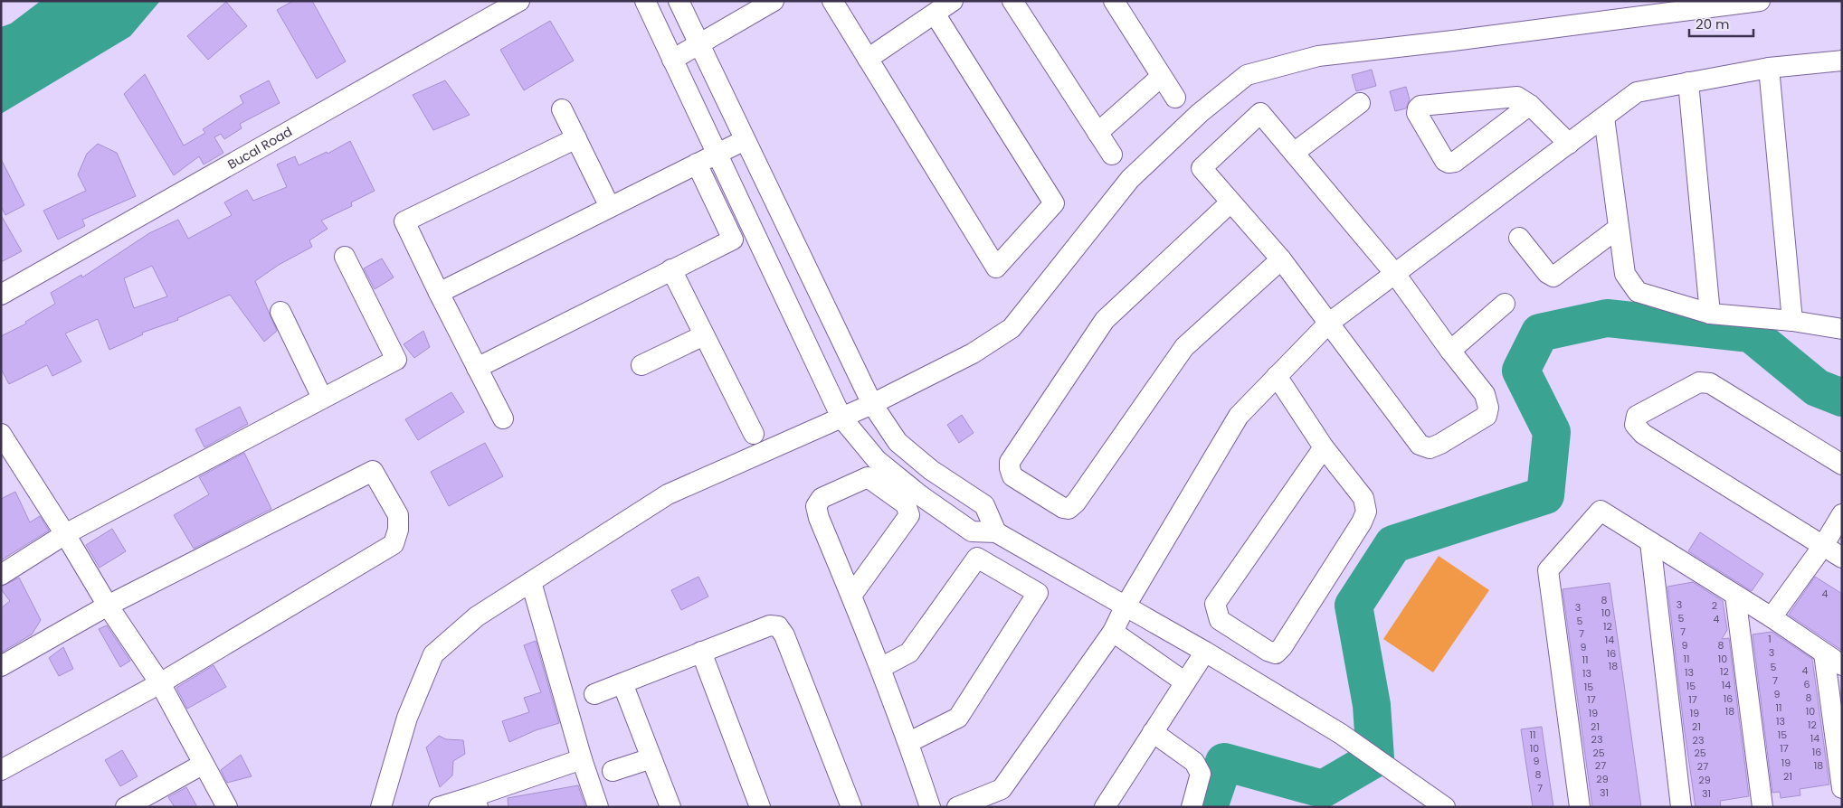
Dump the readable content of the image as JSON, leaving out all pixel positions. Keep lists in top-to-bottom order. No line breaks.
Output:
{"streets":{"street":["Bucal Road"]},"house_numbers":["4","8","3","2","3","10","5","4","5","12","7","7","1","14","9","8","9","3","16","11","10","11","18","5","4","12","13","13","7","6","14","15","15","9","8","16","17","17","11","18","10","19","19","13","12","21","21","11","15","14","23","23","10","17","16","25","25","9","19","27","18","27","8","21","29","29","7","31","31"],"scale_bar":"20 m"}
